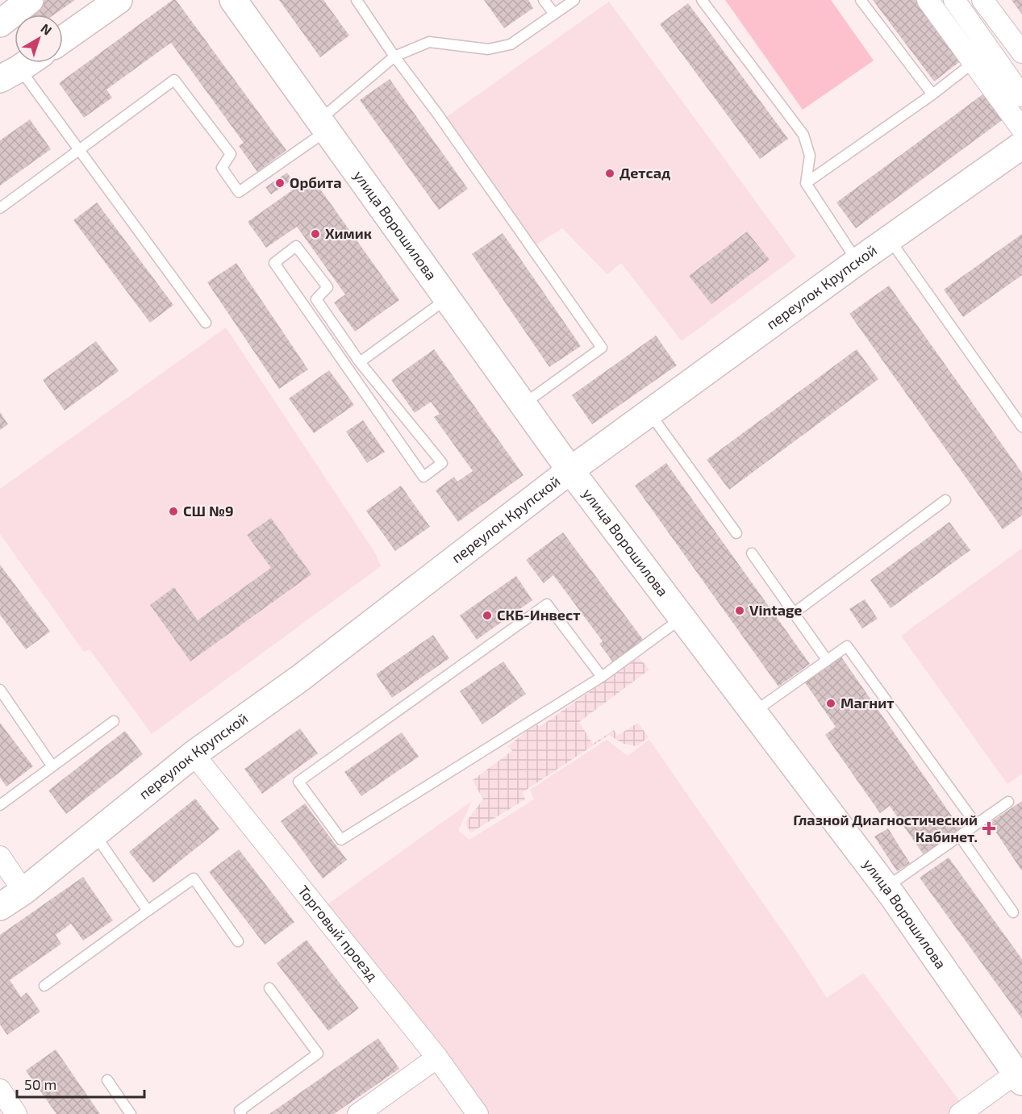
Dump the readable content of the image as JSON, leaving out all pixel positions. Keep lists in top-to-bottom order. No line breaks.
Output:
{"streets":{"street":["улица Ворошилова","переулок Крупской","Торговый проезд"]},"crossings":[["улица Ворошилова","переулок Крупской"],["переулок Крупской","Торговый проезд"]],"places":{"other":["Детсад","Орбита","Химик","СШ №9","Vintage","СКБ-Инвест","Магнит"],"health":["Глазной Диагностический Кабинет."]},"scale_bar":"50 m","north":"top right"}
